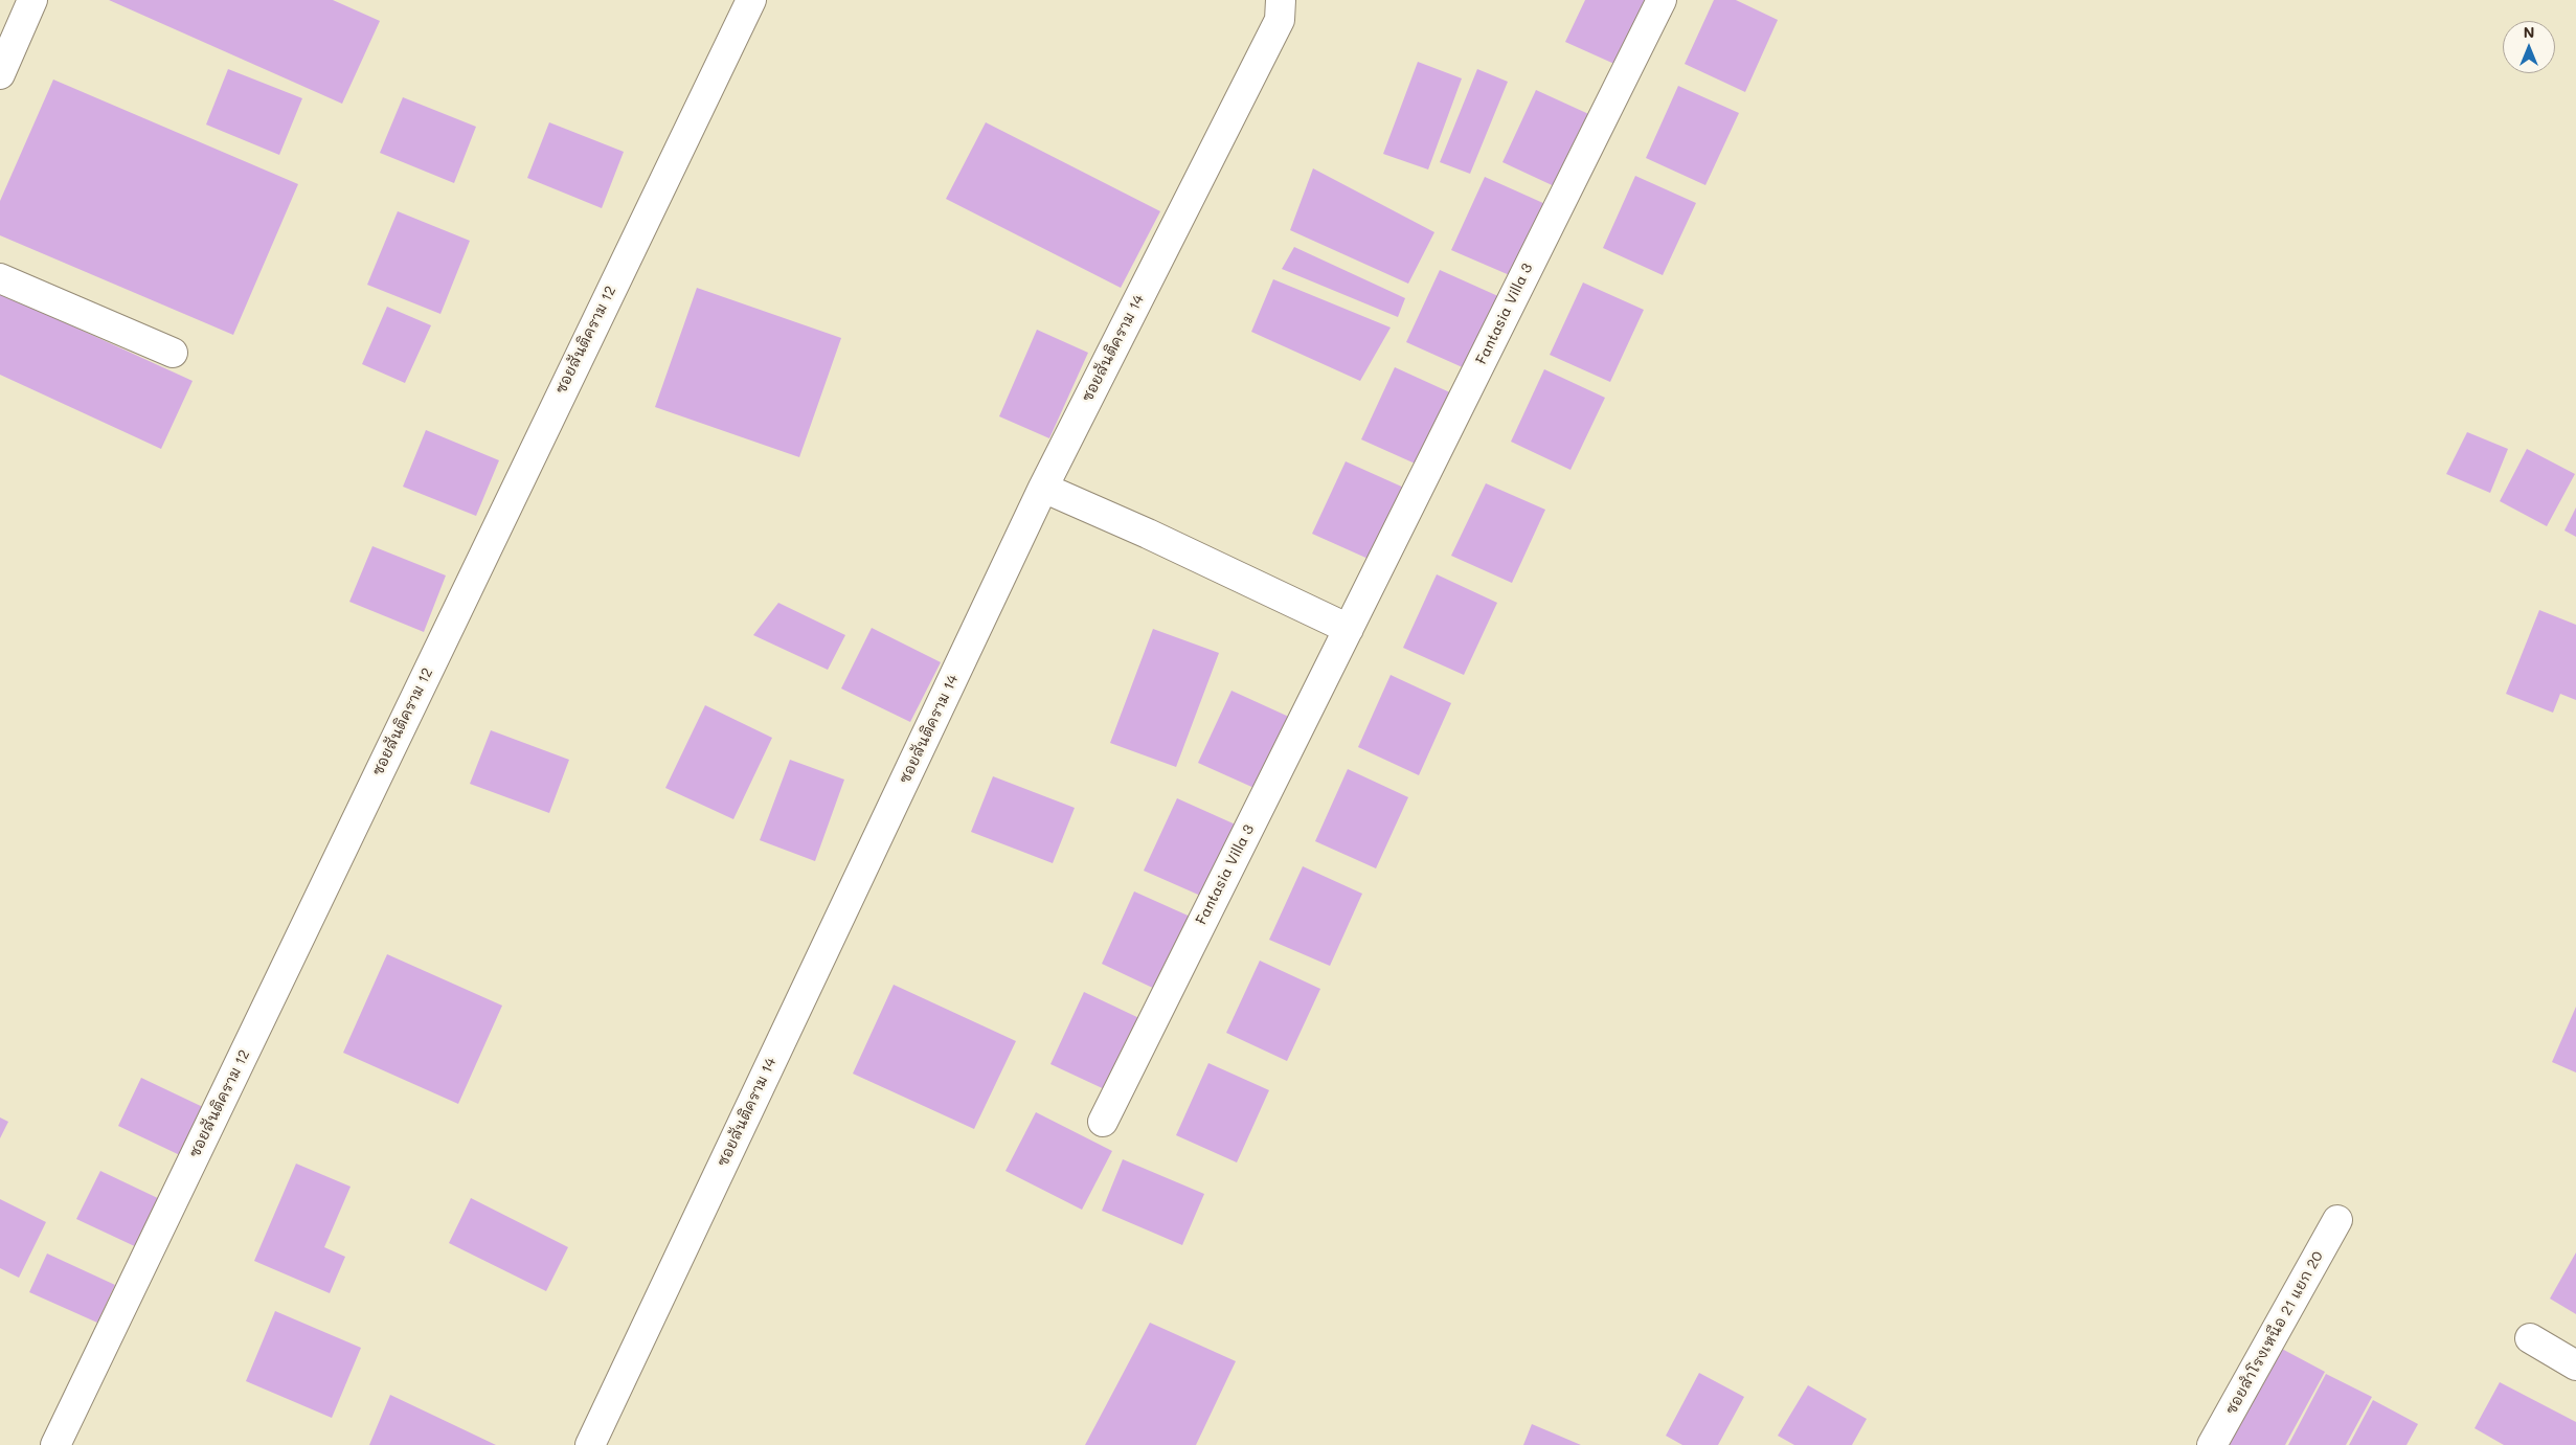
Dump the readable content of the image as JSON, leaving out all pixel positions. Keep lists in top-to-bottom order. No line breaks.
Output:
{"streets":{"street":["Fantasia Villa 3","ซอยสันติคราม 12","ซอยสันติคราม 14","ซอยสำโรงเหนือ 21 แยก 20"]},"north":"top"}
